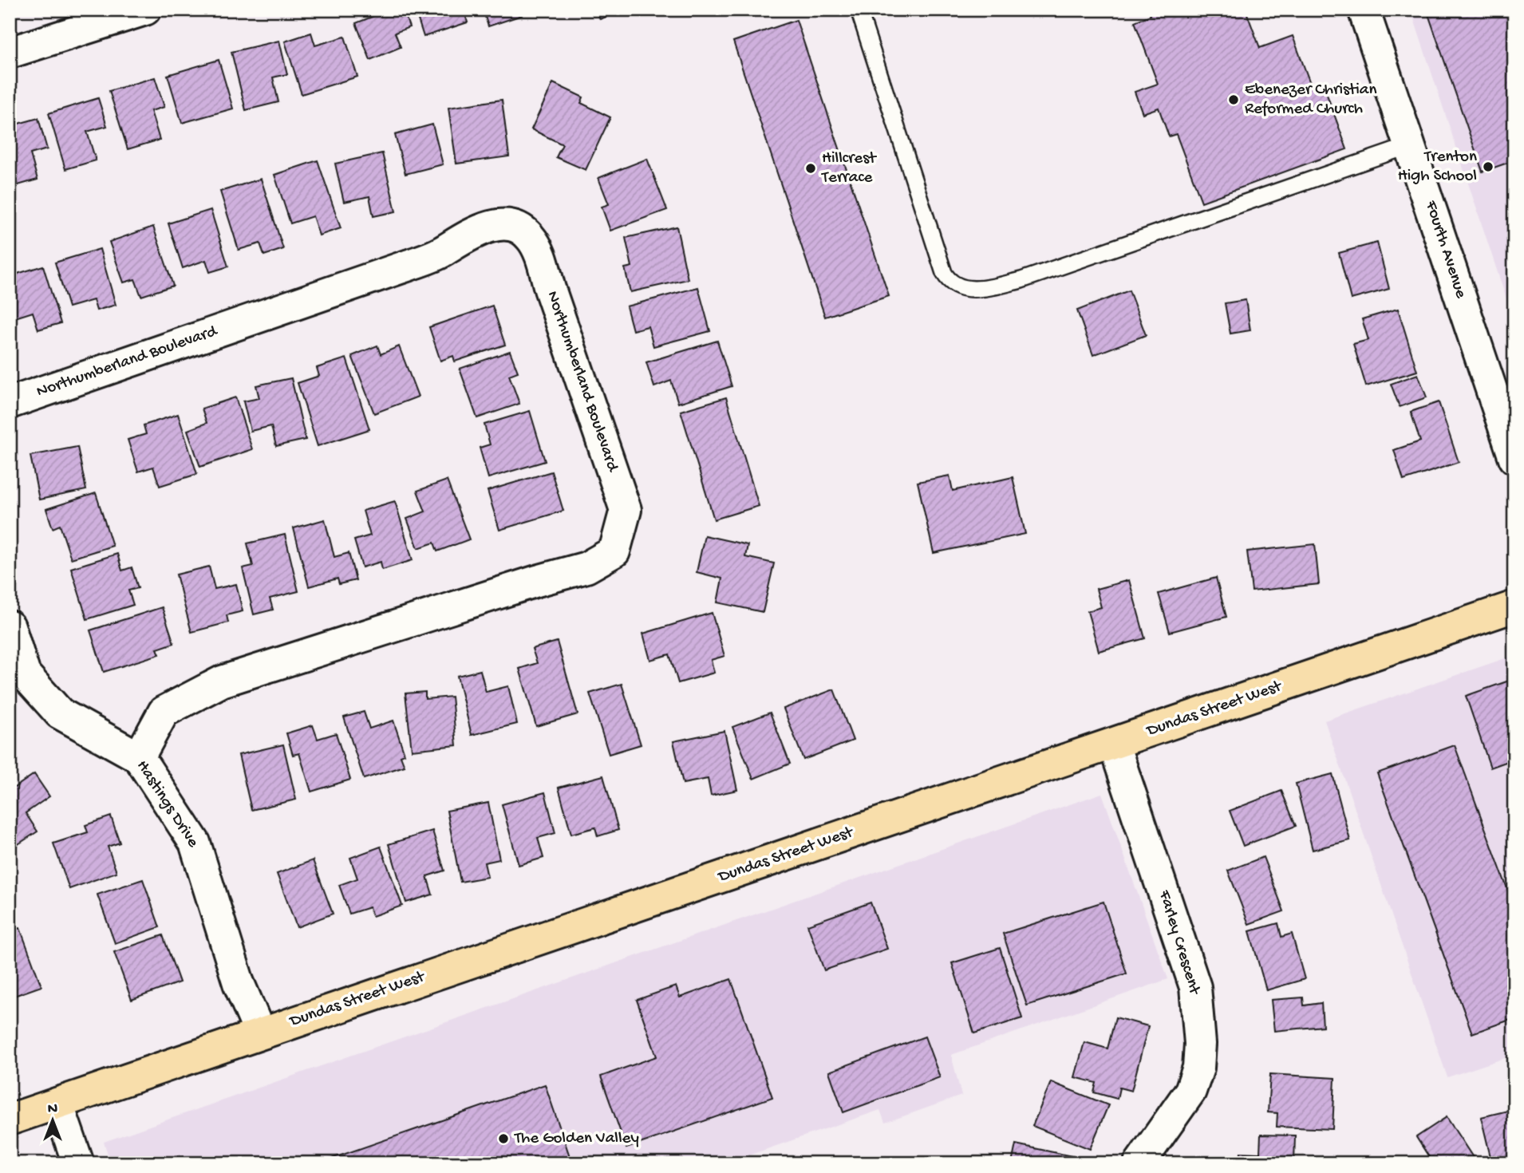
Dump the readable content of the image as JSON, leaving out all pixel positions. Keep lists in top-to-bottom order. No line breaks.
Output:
{"streets":{"main road":["Dundas Street West"],"street":["Fourth Avenue","Northumberland Boulevard","Hastings Drive","Farley Crescent"]},"crossings":[["Northumberland Boulevard","Hastings Drive"],["Dundas Street West","Hastings Drive"],["Dundas Street West","Farley Crescent"]],"places":["Ebenezer Christian Reformed Church","Trenton High School","Hillcrest Terrace","The Golden Valley"],"north":"top"}
